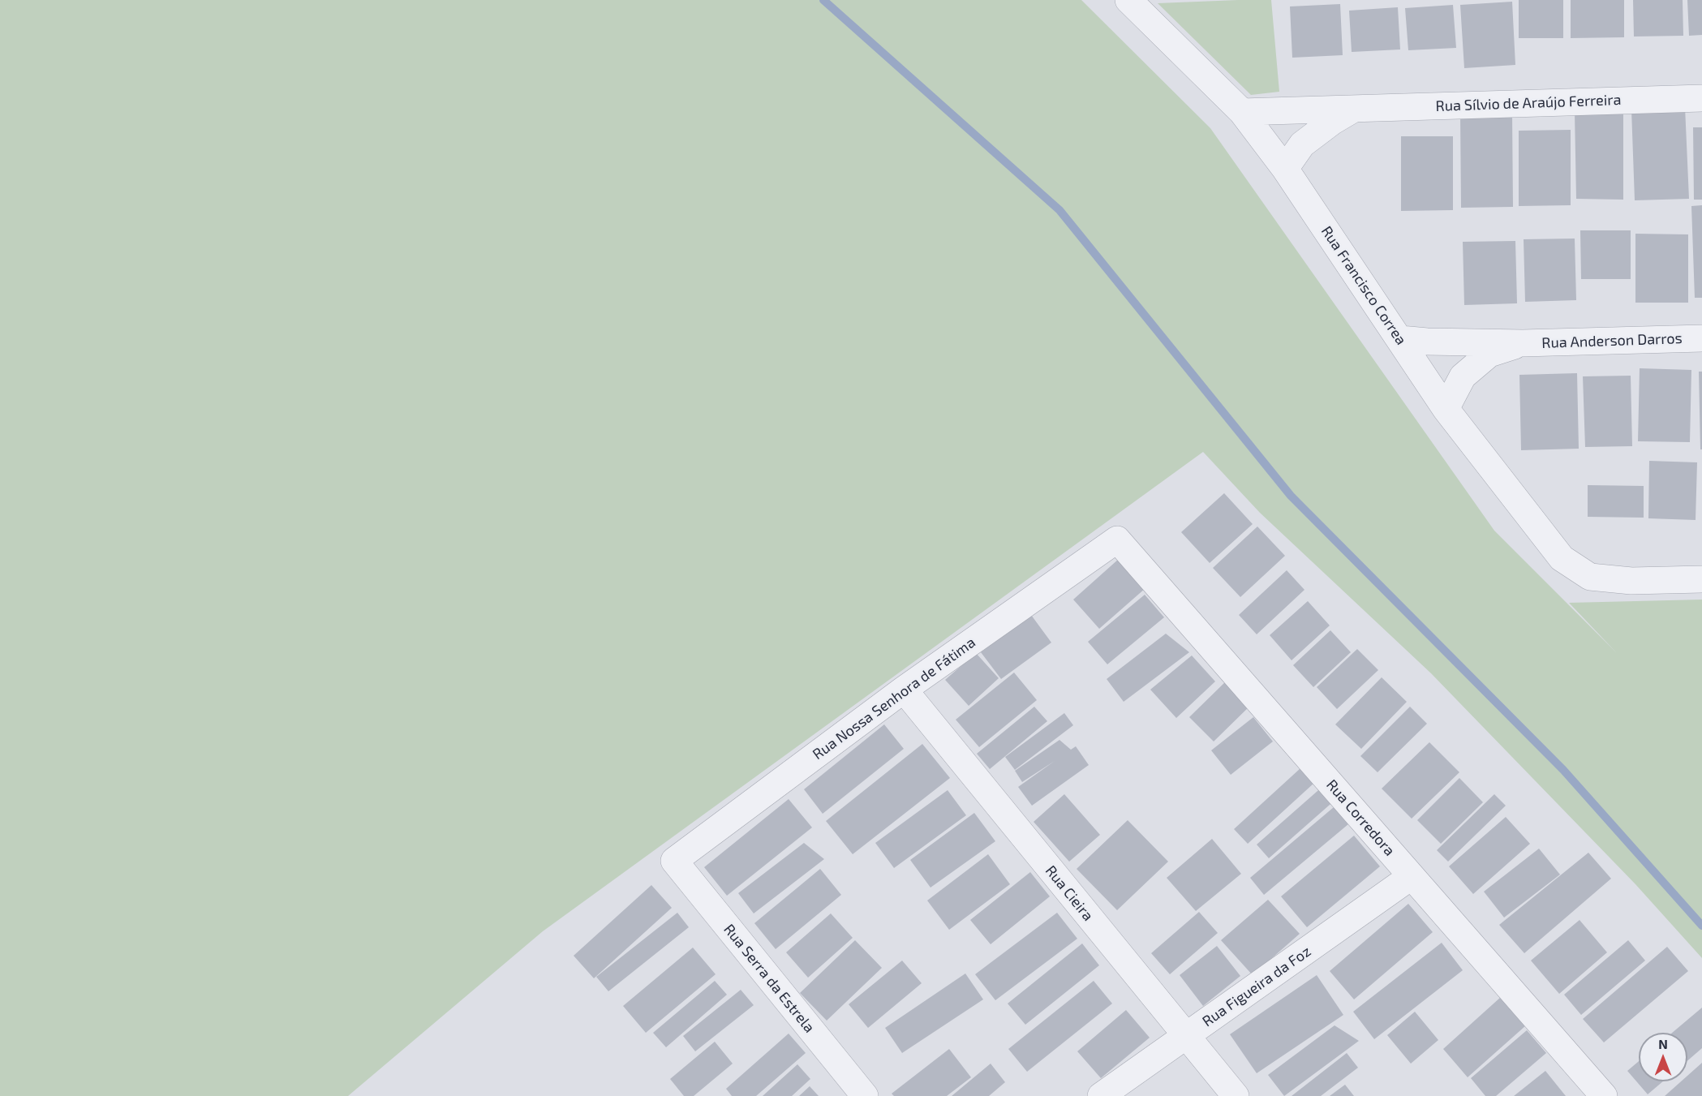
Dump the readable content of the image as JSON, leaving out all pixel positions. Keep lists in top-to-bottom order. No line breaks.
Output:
{"streets":{"street":["Rua Sílvio de Araújo Ferreira","Rua Francisco Correa","Rua Anderson Darros","Rua Nossa Senhora de Fátima","Rua Corredora","Rua Cieira","Rua Serra da Estrela","Rua Figueira da Foz"]},"crossings":[["Rua Sílvio de Araújo Ferreira","Rua Francisco Correa"],["Rua Francisco Correa","Rua Anderson Darros"],["Rua Nossa Senhora de Fátima","Rua Corredora"],["Rua Nossa Senhora de Fátima","Rua Cieira"],["Rua Nossa Senhora de Fátima","Rua Serra da Estrela"],["Rua Corredora","Rua Figueira da Foz"],["Rua Cieira","Rua Figueira da Foz"]],"north":"top"}
